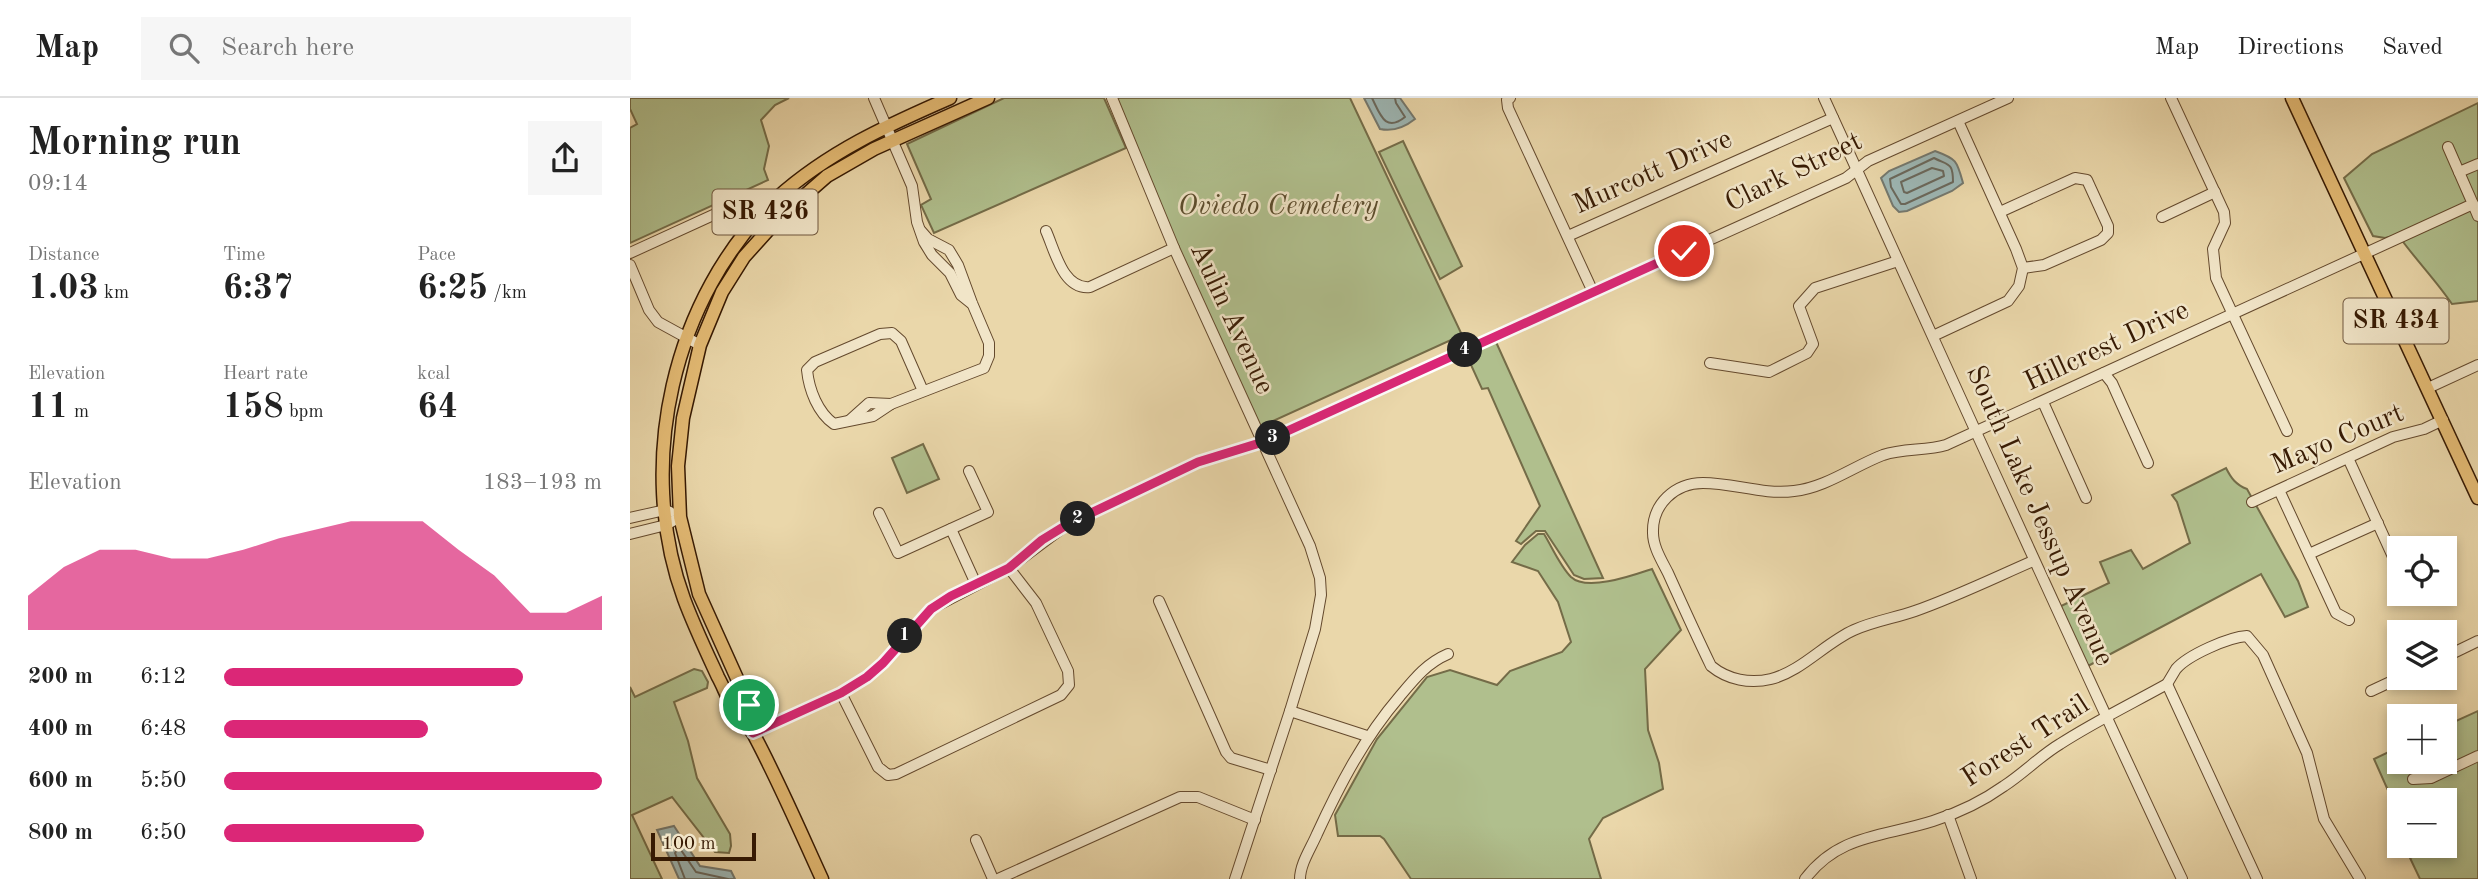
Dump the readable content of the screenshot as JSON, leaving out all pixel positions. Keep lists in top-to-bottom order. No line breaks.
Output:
{"streets":{"main road":["SR 426","SR 434"],"street":["Murcott Drive","Clark Street","Aulin Avenue","Hillcrest Drive","Mayo Court","South Lake Jessup Avenue","Forest Trail"]},"crossings":[["Murcott Drive","South Lake Jessup Avenue"],["Clark Street","SR 426"],["Clark Street","Aulin Avenue"],["Clark Street","South Lake Jessup Avenue"],["SR 434","Hillcrest Drive"],["SR 434","Mayo Court"],["Hillcrest Drive","South Lake Jessup Avenue"],["South Lake Jessup Avenue","Forest Trail"]],"parks":["Oviedo Cemetery"],"scale_bar":"100 m","page":{"header":"Map","search":"Search here","nav":["Map","Directions","Saved"],"heading":["Morning run","09:14"],"stats":[["Distance","1.03 km"],["Time","6:37"],["Pace","6:25 /km"],["Elevation","11 m"],["Heart rate","158 bpm"],["kcal","64"]],"pins":["4","3","2","1"],"chart":["Elevation","183–193 m"],"map_buttons":["+","−"],"list":[{"name":"200 m","note":"6:12"},{"name":"400 m","note":"6:48"},{"name":"600 m","note":"5:50"},{"name":"800 m","note":"6:50"}],"scale":"100 m"}}
